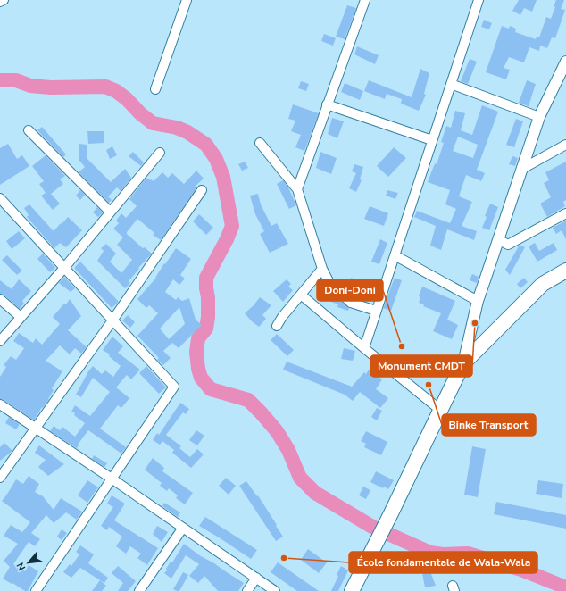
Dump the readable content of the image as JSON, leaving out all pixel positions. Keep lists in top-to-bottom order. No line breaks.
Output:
{"places":["Monument CMDT","Doni-Doni","Binke Transport","École fondamentale de Wala-Wala"],"north":"bottom left"}
